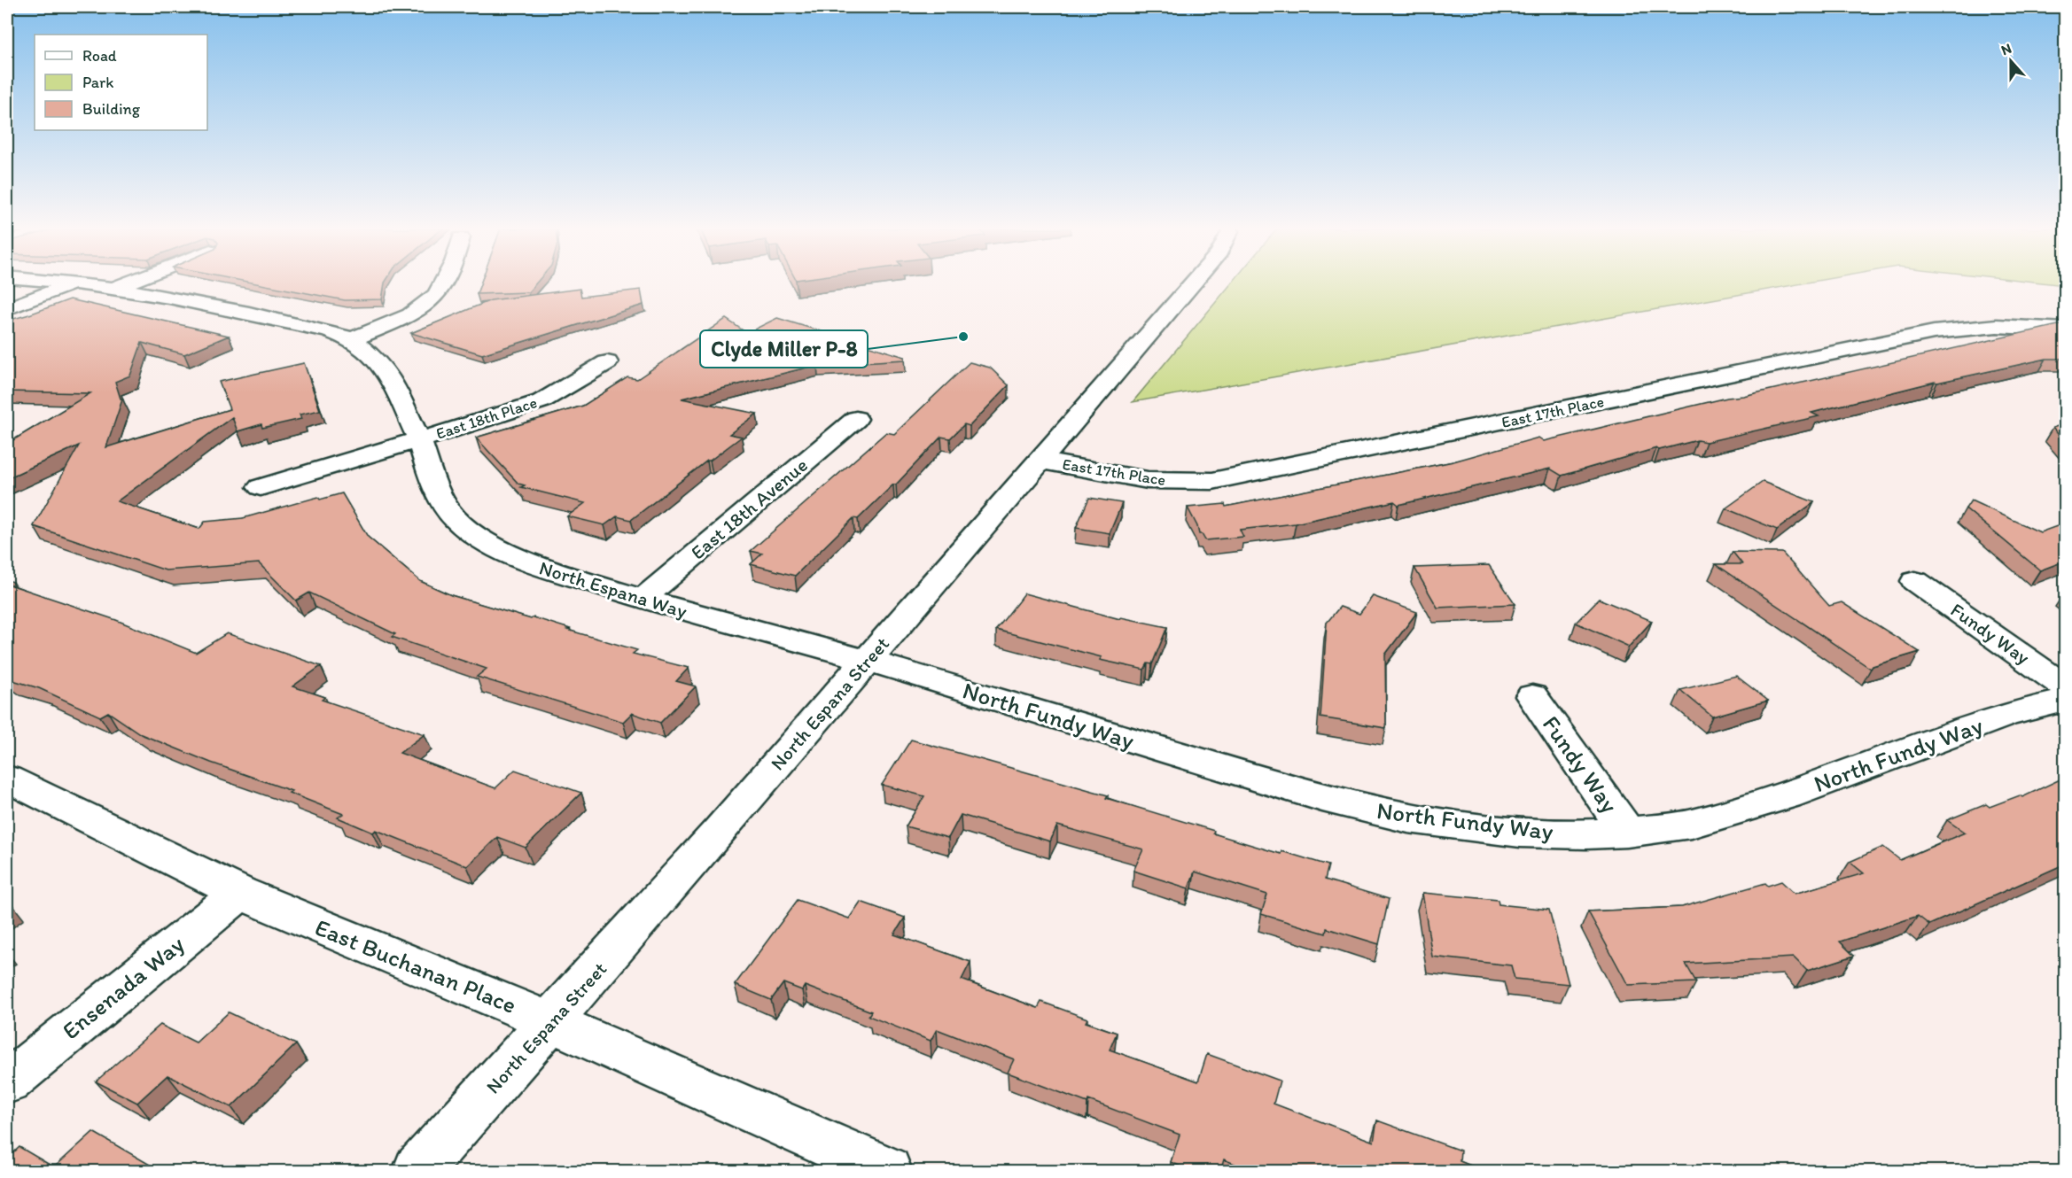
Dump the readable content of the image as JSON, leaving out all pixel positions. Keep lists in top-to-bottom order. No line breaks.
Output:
{"streets":{"street":["East 17th Place","East 18th Place","East 18th Avenue","North Espana Way","Fundy Way","North Espana Street","North Fundy Way","East Buchanan Place","Ensenada Way"]},"crossings":[["East 17th Place","North Espana Street"],["East 18th Place","North Espana Way"],["East 18th Avenue","North Espana Way"],["North Espana Way","North Espana Street"],["North Espana Way","North Fundy Way"],["Fundy Way","North Fundy Way"],["North Espana Street","North Fundy Way"],["North Espana Street","East Buchanan Place"],["East Buchanan Place","Ensenada Way"]],"places":["Clyde Miller P-8"],"legend":["Road","Park","Building"],"north":"top"}
